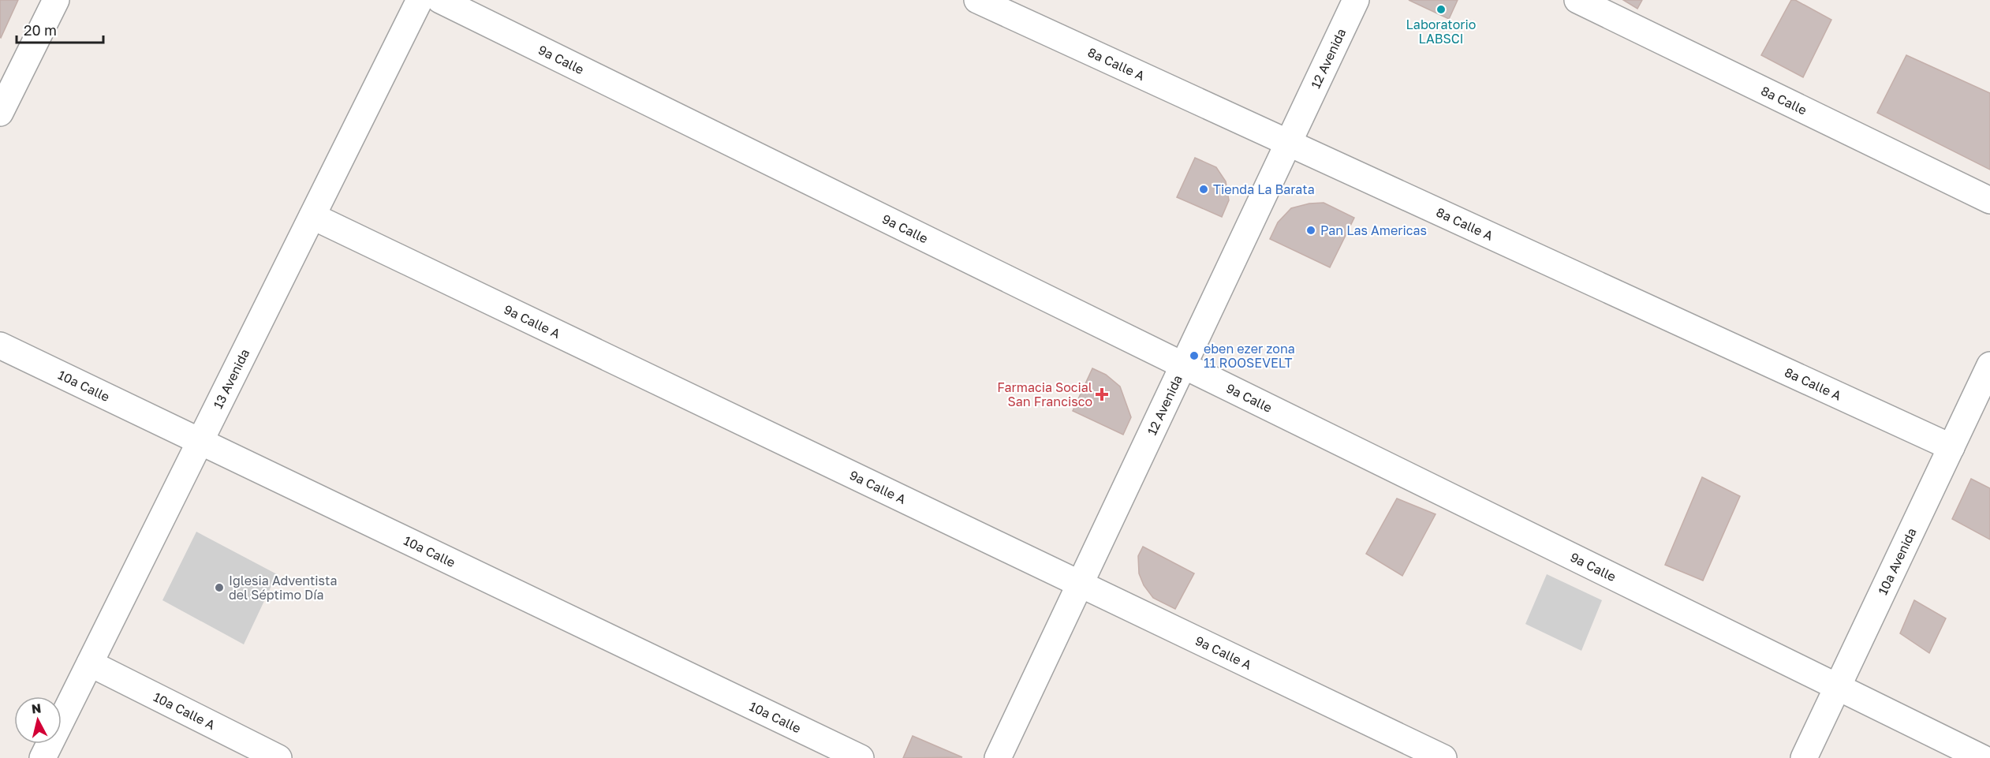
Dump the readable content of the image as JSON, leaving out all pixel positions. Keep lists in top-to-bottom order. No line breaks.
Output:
{"streets":{"street":["12 Avenida","9a Calle","8a Calle A","8a Calle","9a Calle A","13 Avenida","10a Calle","10a Avenida","10a Calle A"]},"crossings":[["12 Avenida","9a Calle"],["12 Avenida","8a Calle A"],["12 Avenida","9a Calle A"],["9a Calle","10a Avenida"],["8a Calle A","10a Avenida"],["9a Calle A","13 Avenida"],["13 Avenida","10a Calle"],["13 Avenida","10a Calle A"]],"places":{"other":["Laboratorio LABSCI","Tienda La Barata","Pan Las Americas","eben ezer zona 11 ROOSEVELT","Iglesia Adventista del Séptimo Día"],"health":["Farmacia Social San Francisco"]},"scale_bar":"20 m","north":"top"}
